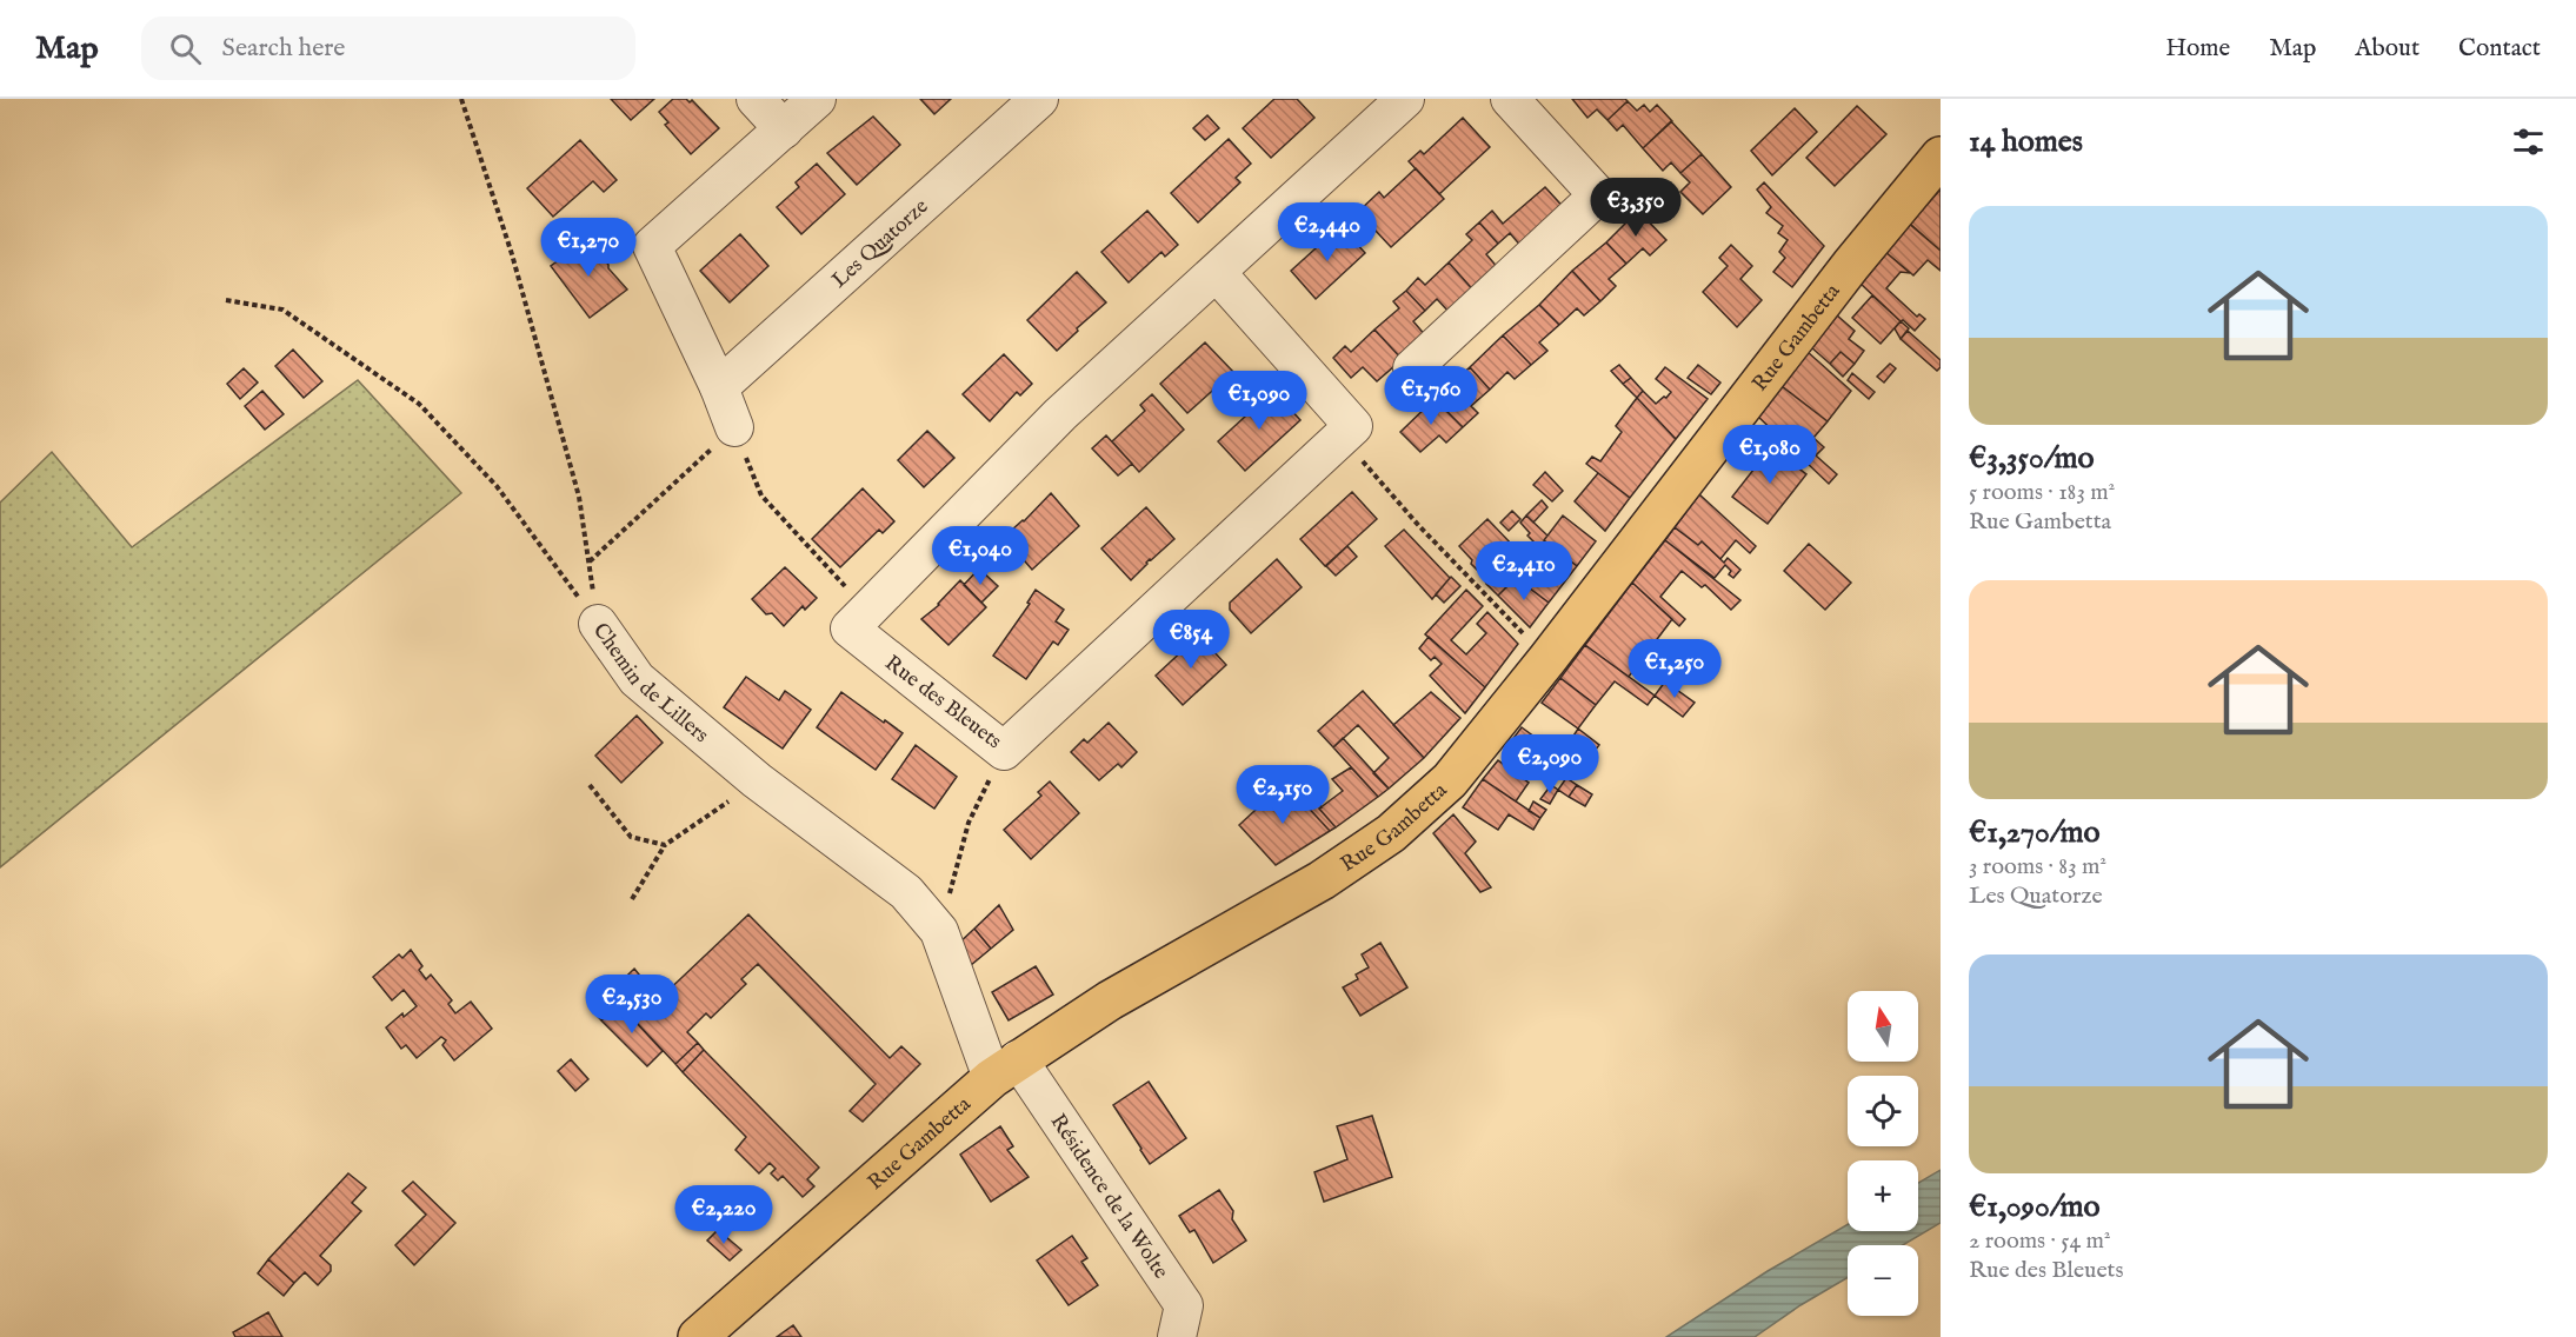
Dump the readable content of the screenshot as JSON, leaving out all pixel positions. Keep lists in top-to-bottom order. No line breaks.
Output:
{"streets":{"main road":["Rue Gambetta"],"street":["Les Quatorze","Chemin de Lillers","Rue des Bleuets","Résidence de la Wolte"]},"crossings":[["Rue Gambetta","Chemin de Lillers"],["Rue Gambetta","Résidence de la Wolte"],["Chemin de Lillers","Résidence de la Wolte"]],"north":"top","page":{"header":"Map","search":"Search here","nav":["Home","Map","About","Contact"],"heading":"14 homes","price":["€3,350","€2,440","€1,270","€1,760","€1,090","€1,080","€1,040","€2,410","€854","€1,250","€2,090","€2,150","€2,530","€2,220"],"list":[{"name":"€3,350/mo","note":"5 rooms · 183 m² · Rue Gambetta"},{"name":"€1,270/mo","note":"3 rooms · 83 m² · Les Quatorze"},{"name":"€1,090/mo","note":"2 rooms · 54 m² · Rue des Bleuets"}],"map_buttons":["+","−"]}}
